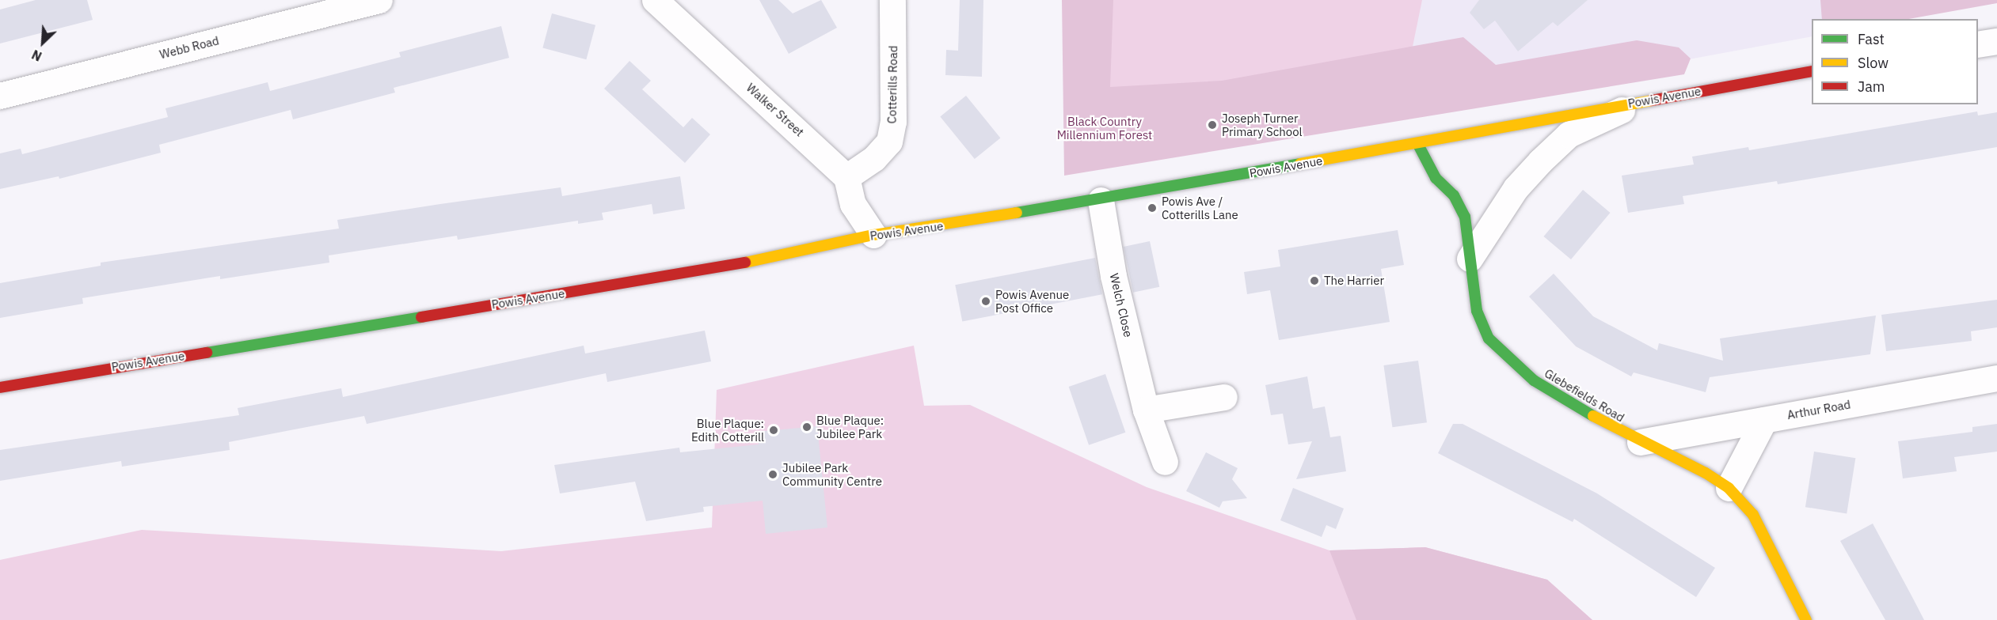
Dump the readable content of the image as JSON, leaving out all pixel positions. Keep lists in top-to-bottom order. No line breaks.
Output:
{"streets":{"street":["Webb Road","Cotterills Road","Powis Avenue","Walker Street","Welch Close","Glebefields Road","Arthur Road"]},"crossings":[["Cotterills Road","Walker Street"],["Powis Avenue","Welch Close"],["Powis Avenue","Glebefields Road"],["Glebefields Road","Arthur Road"]],"parks":["Black Country Millennium Forest"],"places":["Joseph Turner Primary School","Powis Ave / Cotterills Lane","The Harrier","Powis Avenue Post Office","Blue Plaque: Jubilee Park","Blue Plaque: Edith Cotterill","Jubilee Park Community Centre"],"legend":["Fast","Slow","Jam"],"north":"bottom left"}
